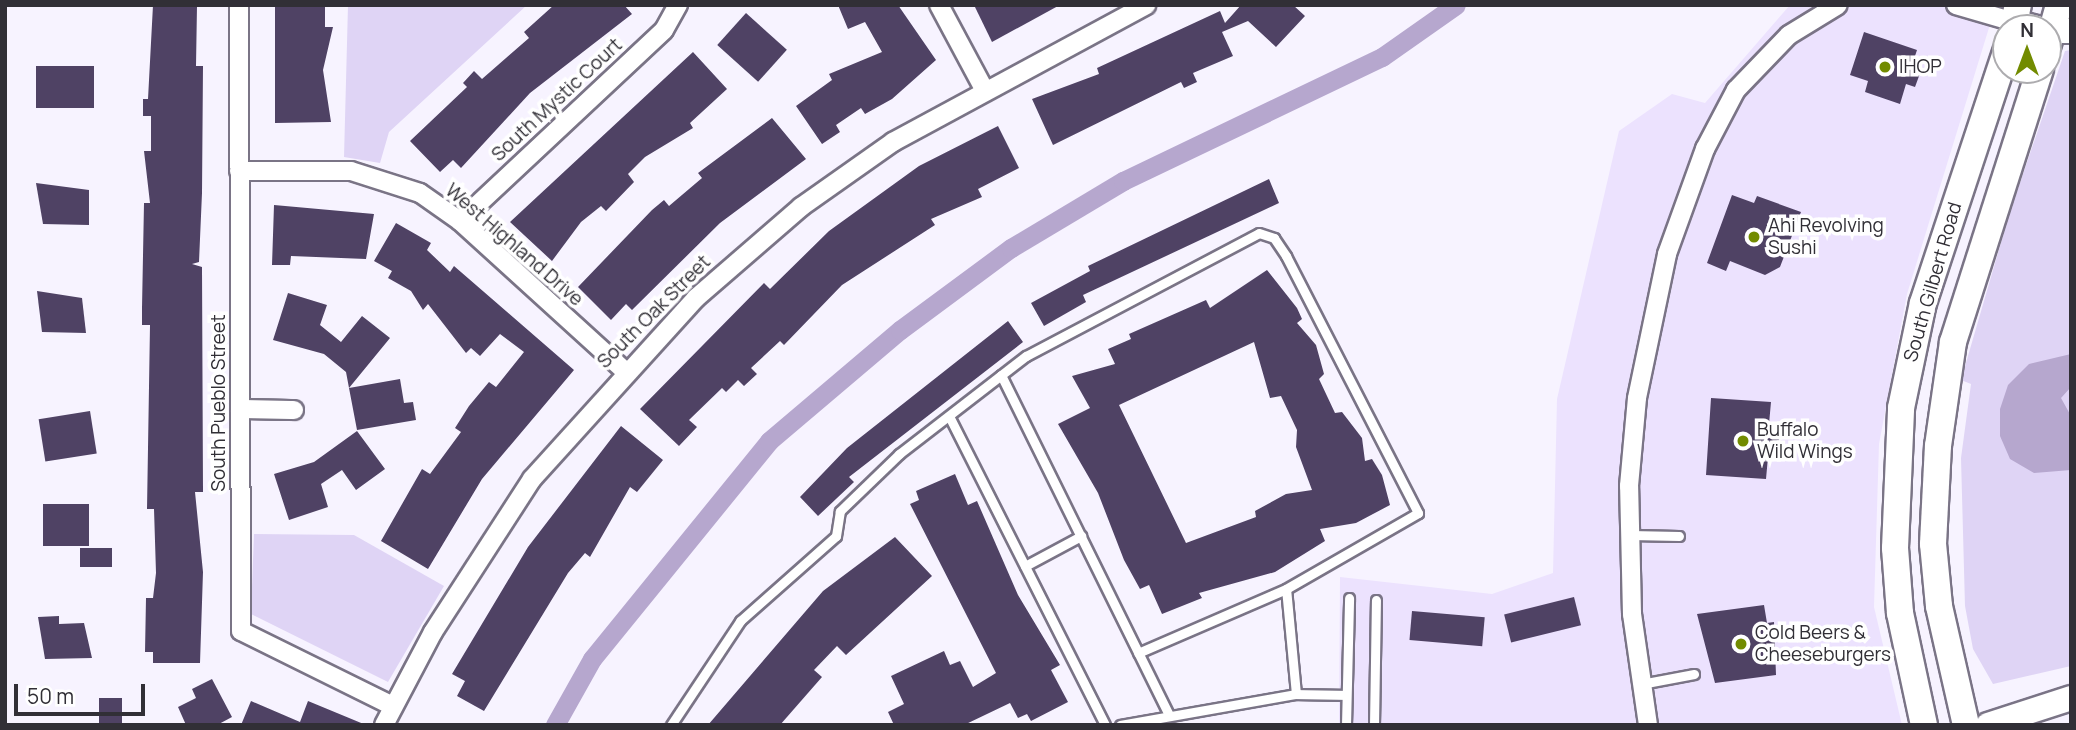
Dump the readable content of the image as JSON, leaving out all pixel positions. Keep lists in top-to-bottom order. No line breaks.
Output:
{"streets":{"main road":["South Gilbert Road"],"street":["South Mystic Court","West Highland Drive","South Oak Street","South Pueblo Street"]},"crossings":[["South Mystic Court","West Highland Drive"],["West Highland Drive","South Oak Street"],["West Highland Drive","South Pueblo Street"],["South Oak Street","South Pueblo Street"]],"places":["IHOP","Ahi Revolving Sushi","Buffalo Wild Wings","Cold Beers & Cheeseburgers"],"scale_bar":"50 m","north":"top"}
